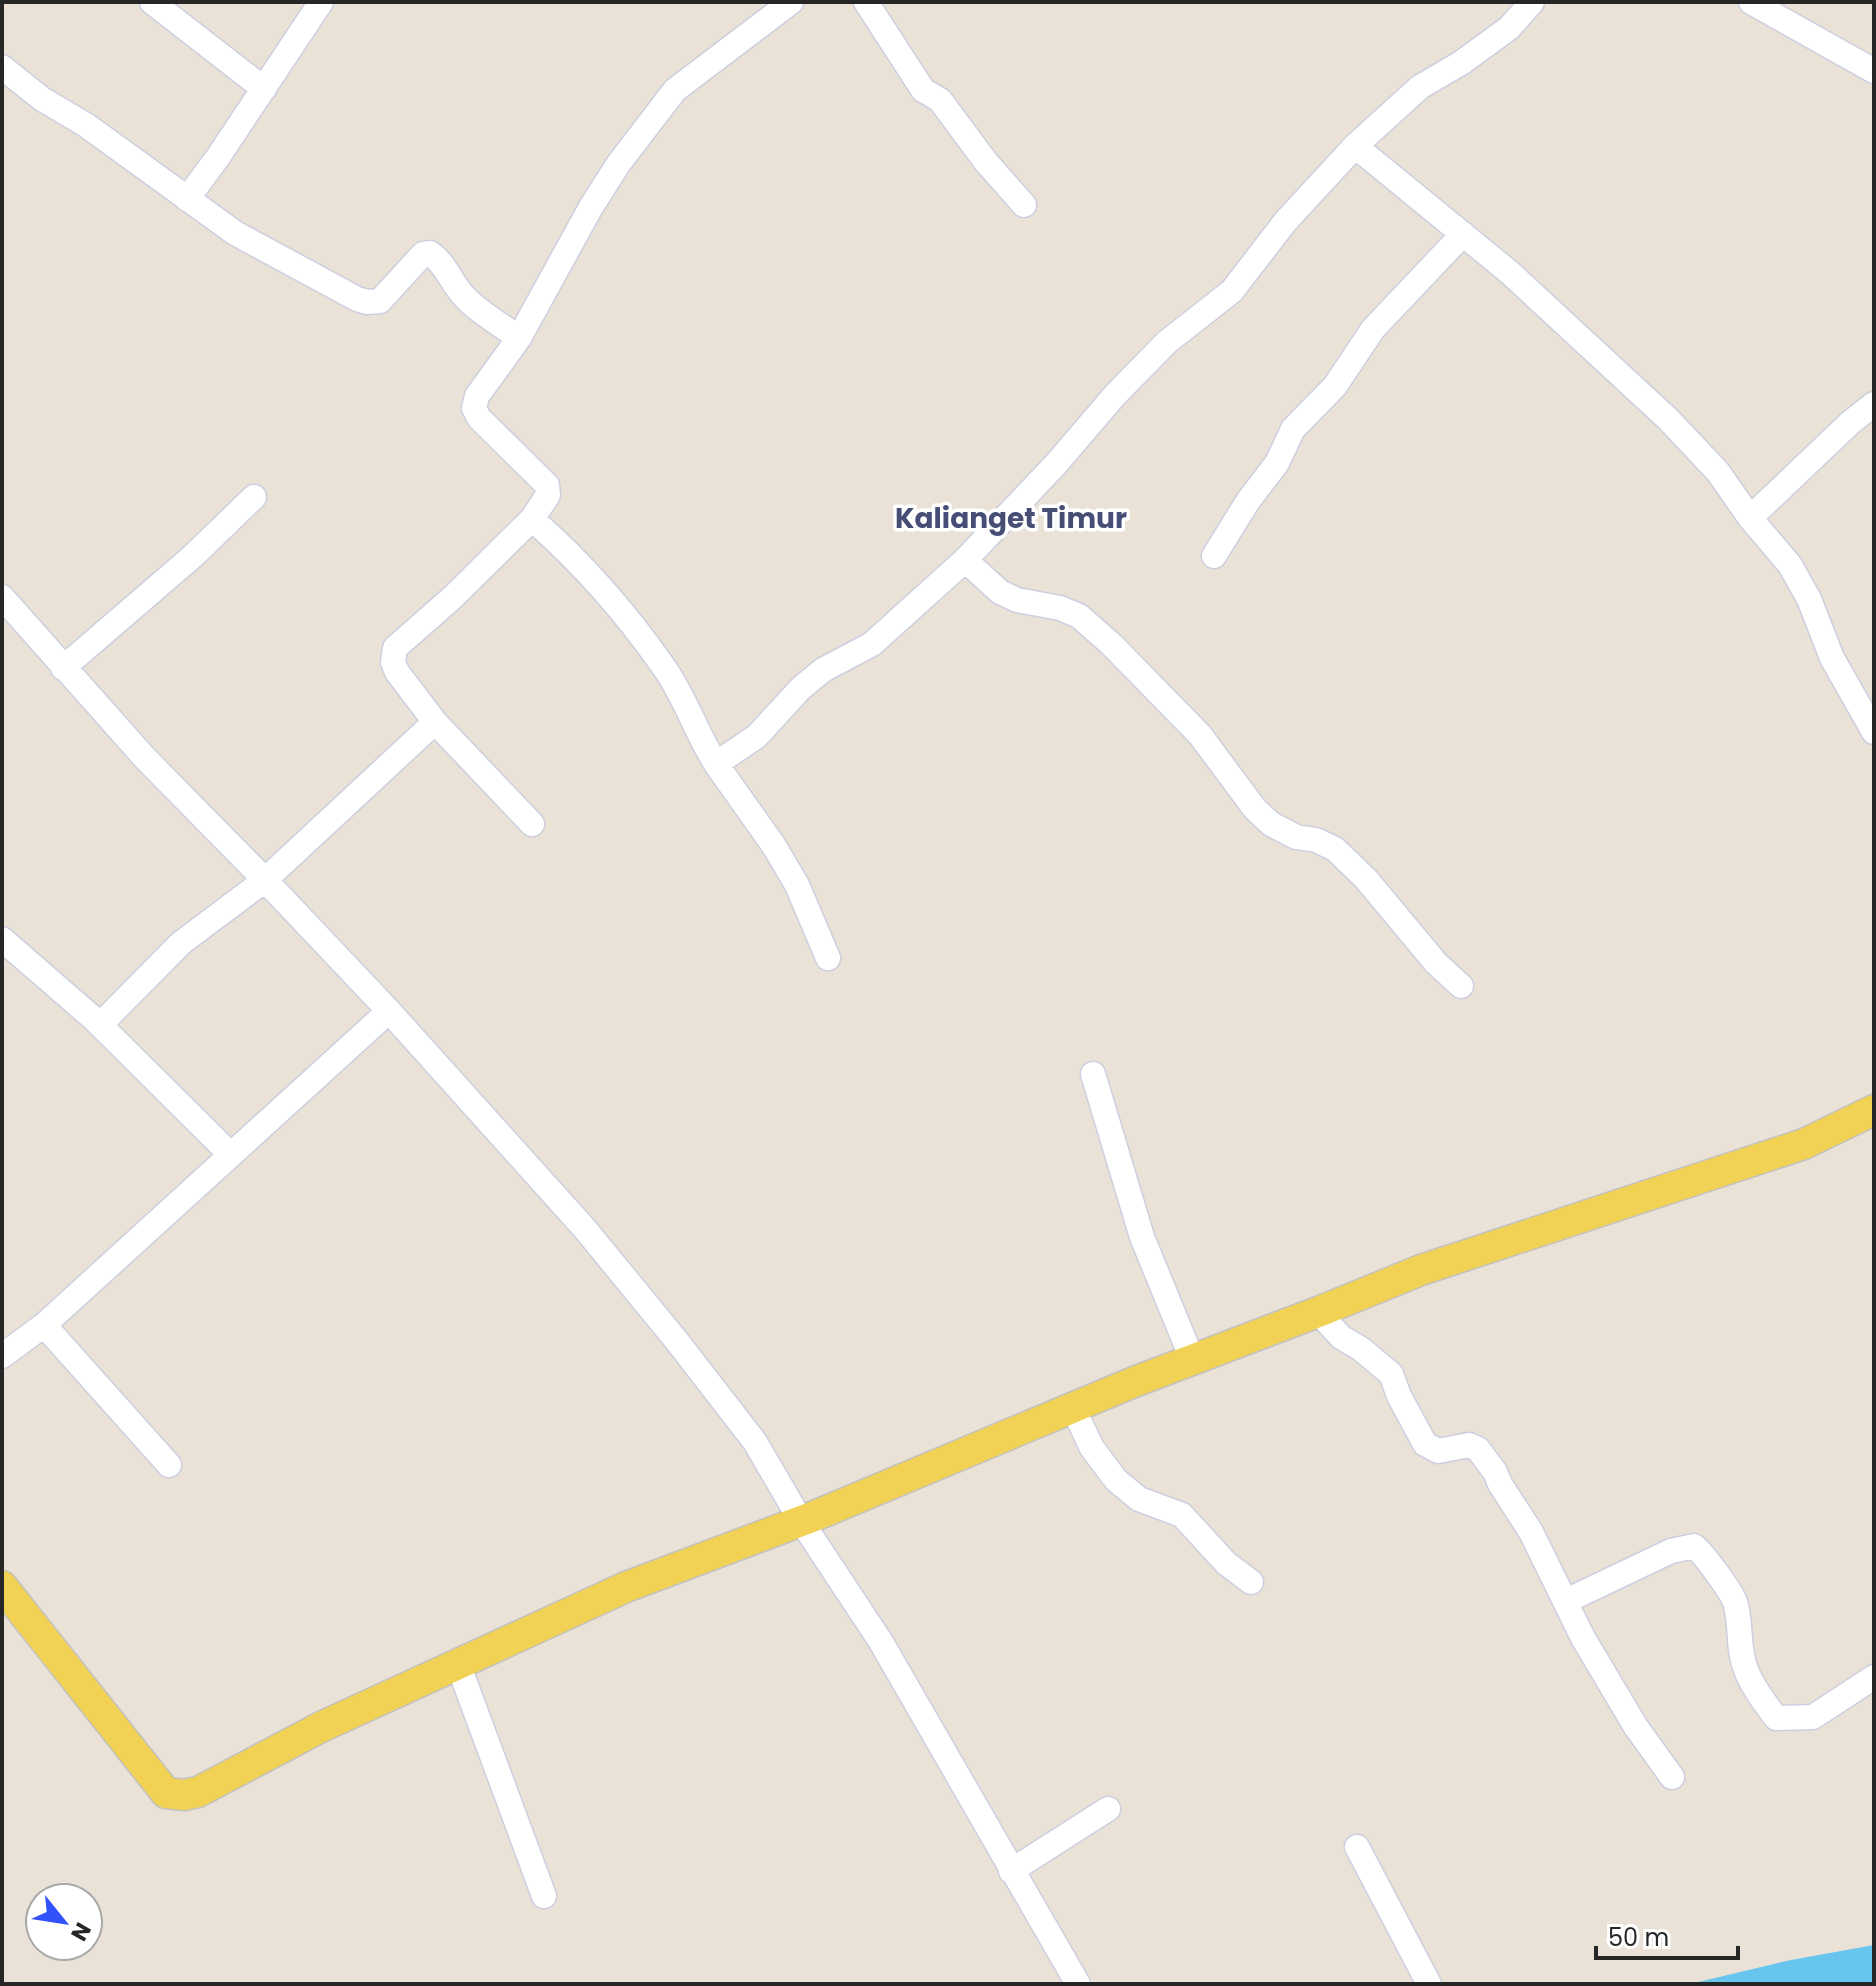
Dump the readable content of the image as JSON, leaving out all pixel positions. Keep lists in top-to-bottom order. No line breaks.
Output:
{"districts":["Kalianget Timur"],"scale_bar":"50 m","north":"bottom right"}
